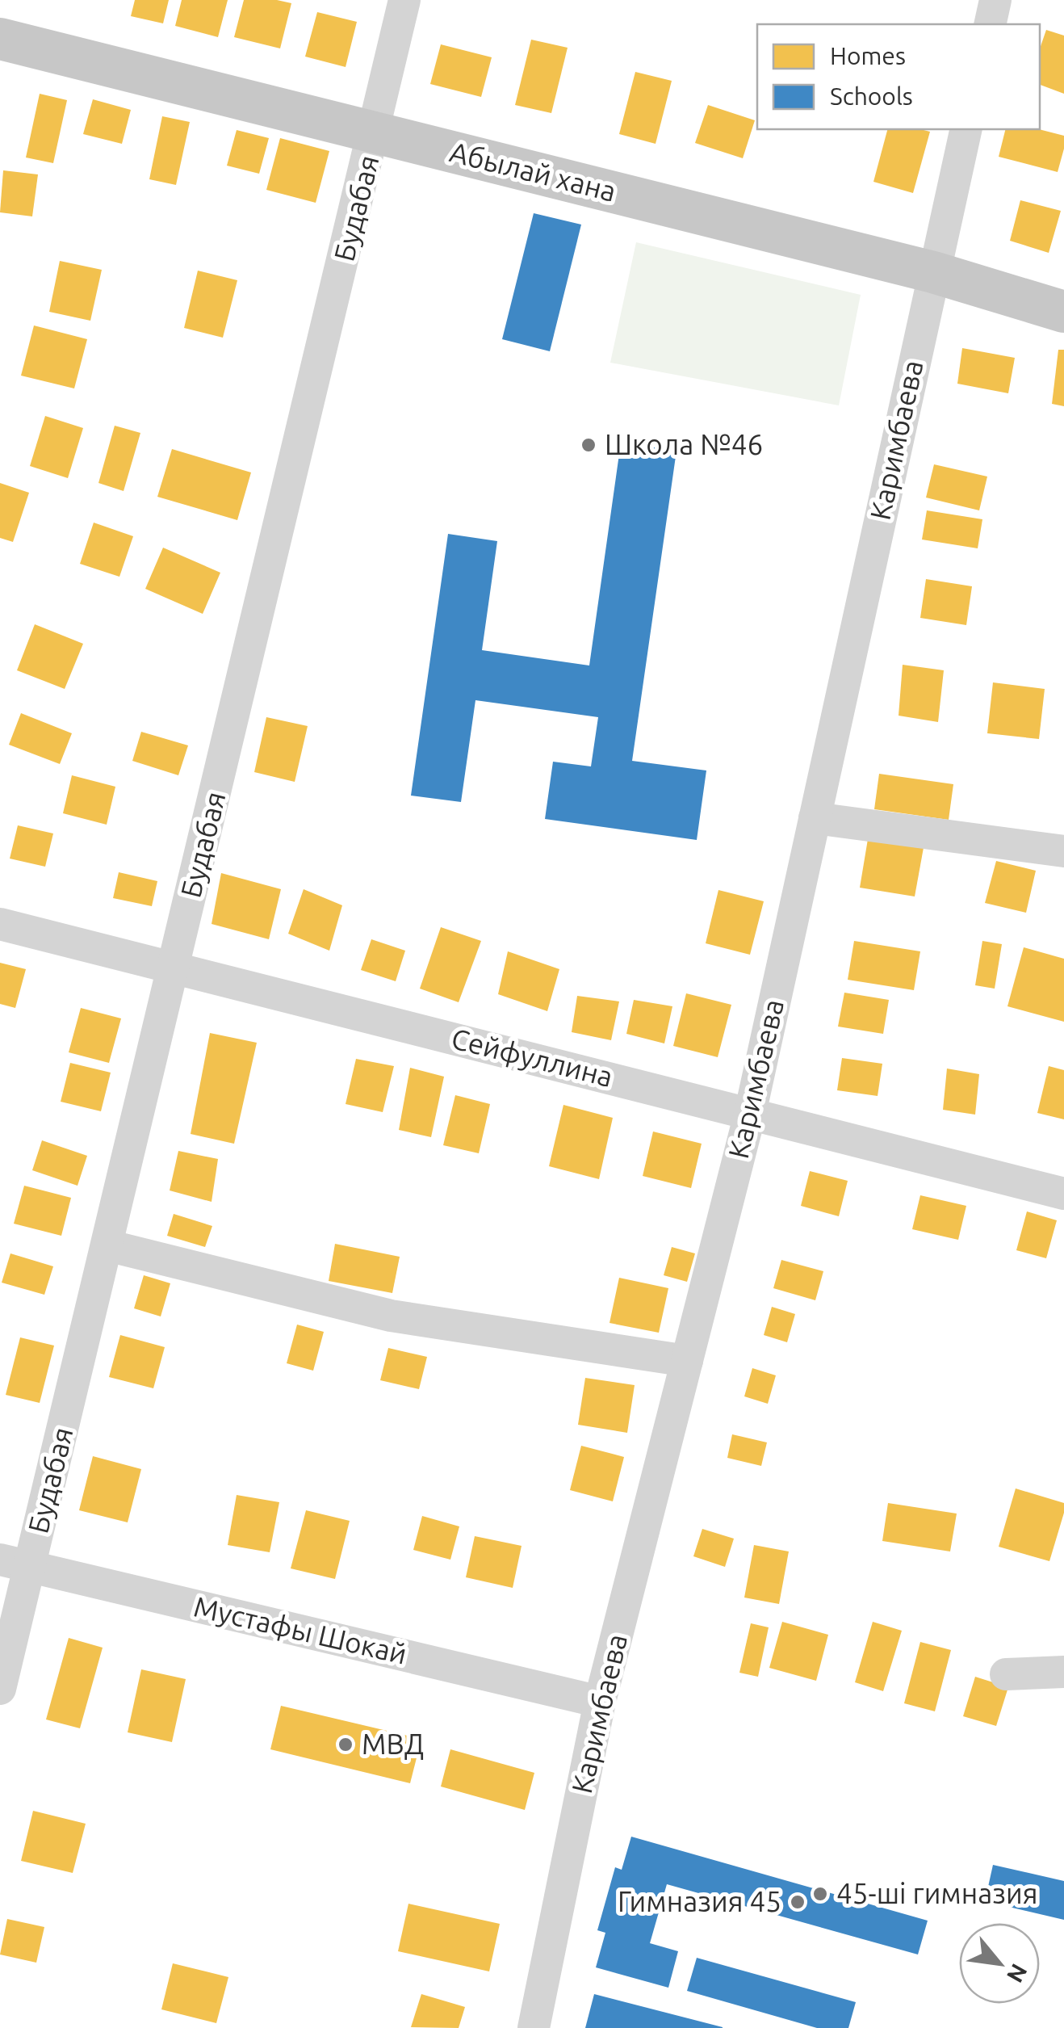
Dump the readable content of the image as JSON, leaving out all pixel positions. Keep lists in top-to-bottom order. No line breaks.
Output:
{"streets":{"main road":["Абылай хана"],"street":["Будабая","Каримбаева","Сейфуллина","Мустафы Шокай"]},"crossings":[["Абылай хана","Будабая"],["Абылай хана","Каримбаева"],["Будабая","Сейфуллина"],["Будабая","Мустафы Шокай"],["Каримбаева","Сейфуллина"],["Каримбаева","Мустафы Шокай"]],"places":["Школа №46","МВД","45-ші гимназия","Гимназия 45"],"legend":["Homes","Schools"],"north":"bottom right"}
